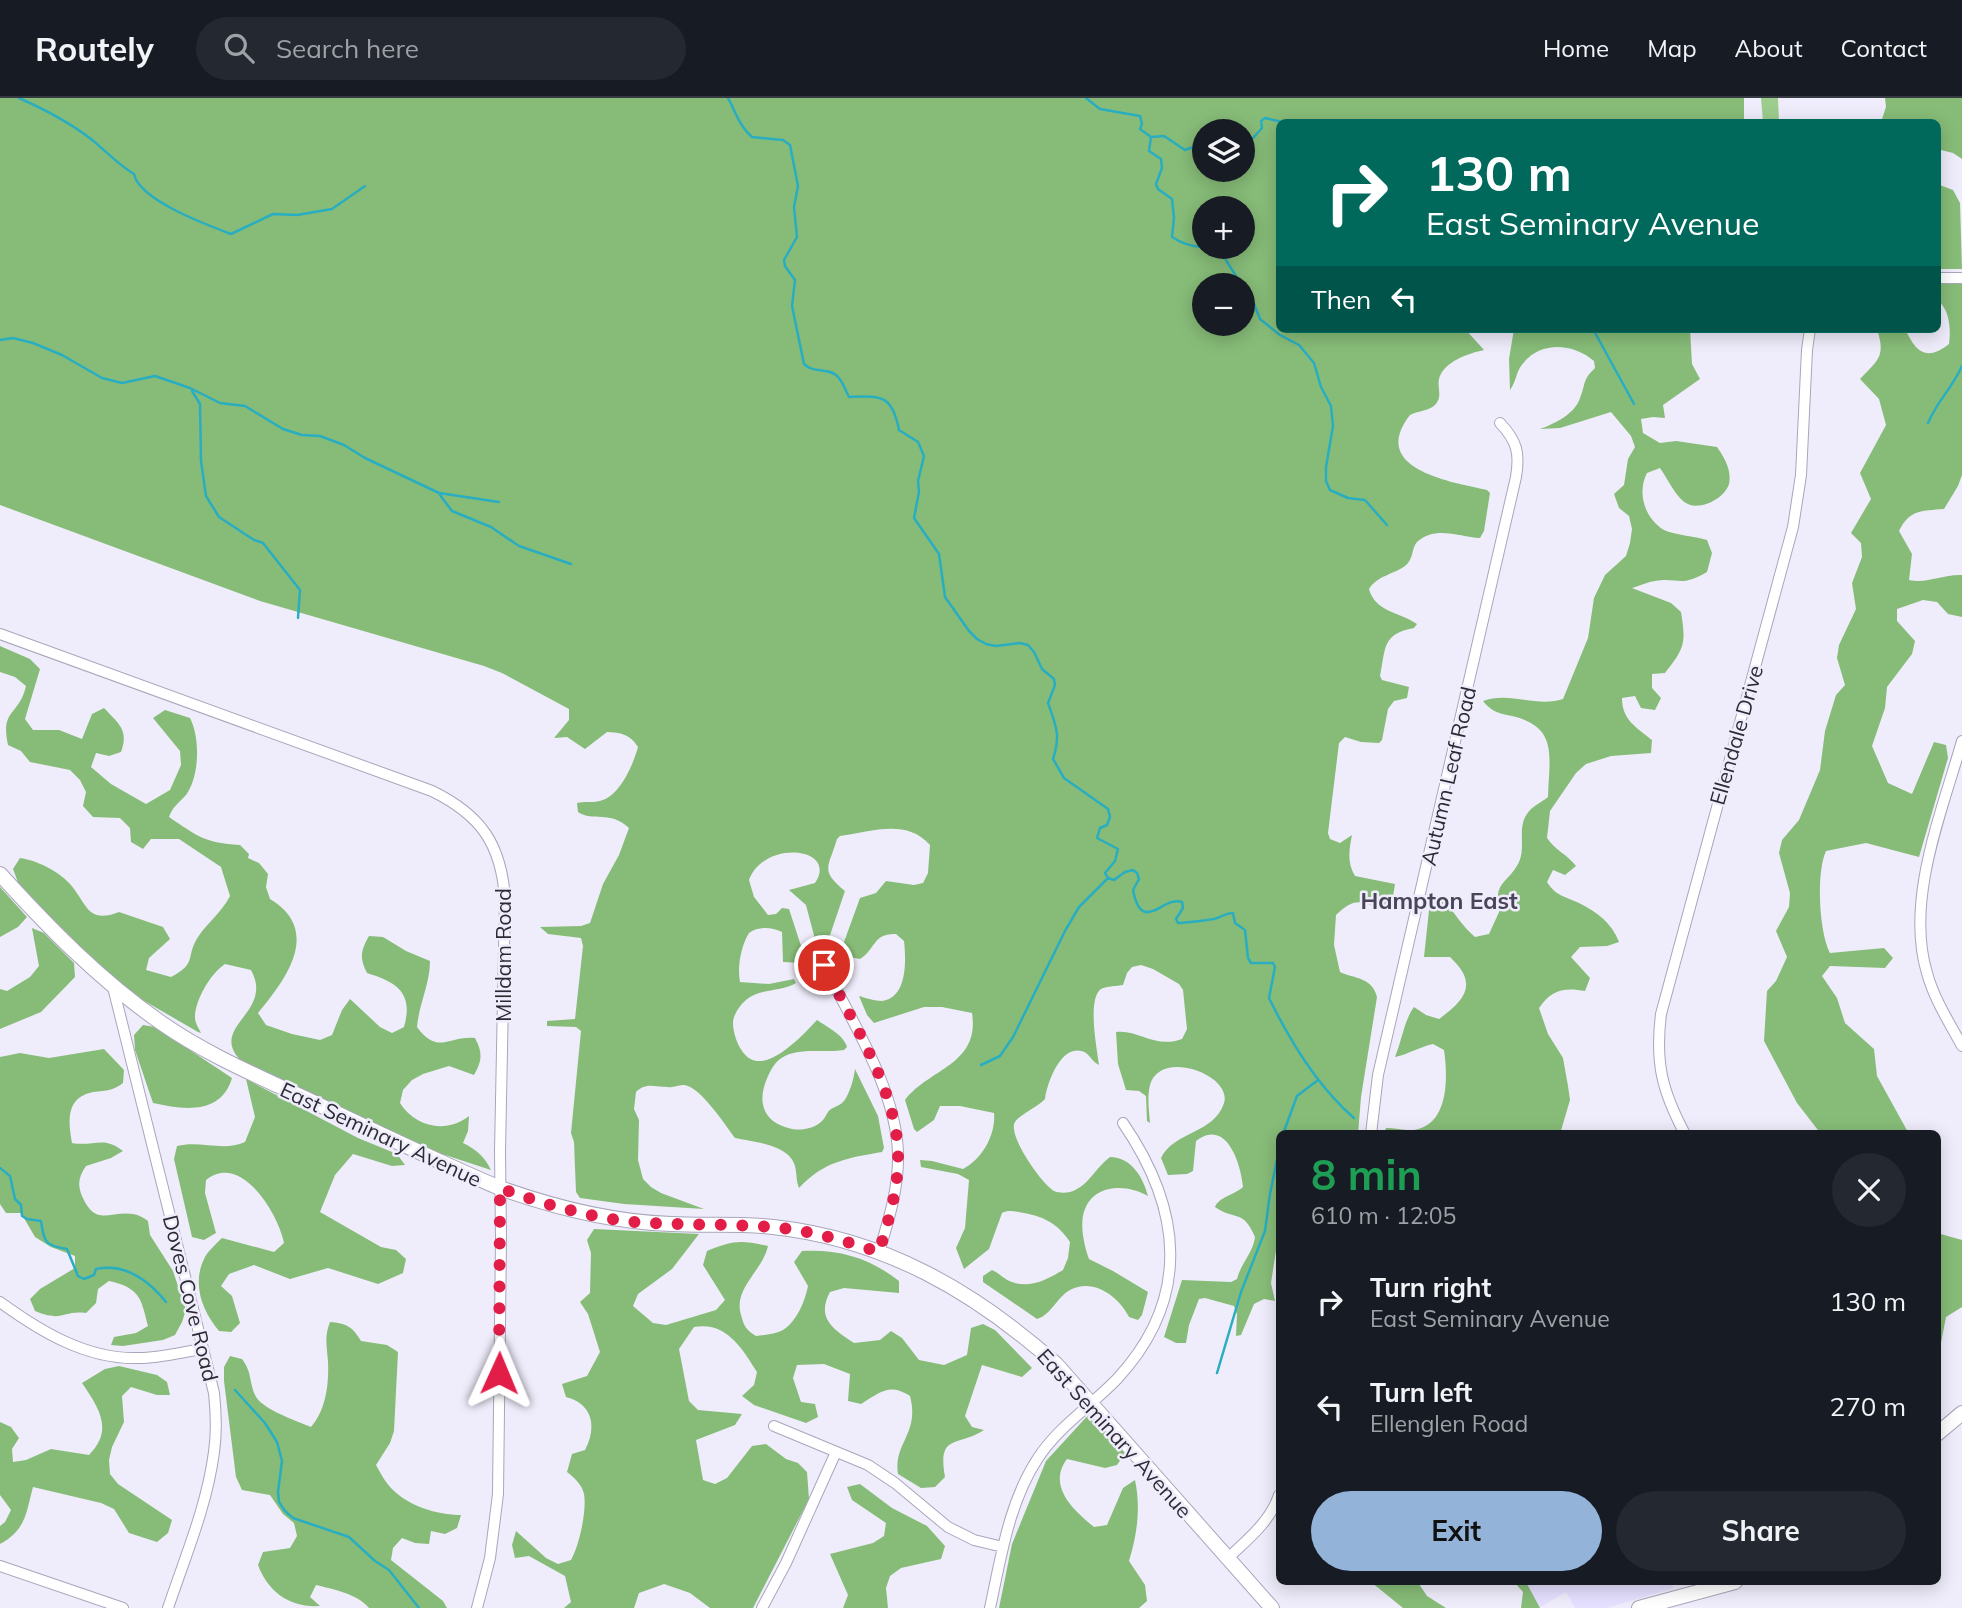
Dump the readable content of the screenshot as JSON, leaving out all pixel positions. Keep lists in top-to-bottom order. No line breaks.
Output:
{"streets":{"street":["Ellendale Drive","Autumn Leaf Road","Milldam Road","East Seminary Avenue","Doves Cove Road"]},"crossings":[["Milldam Road","East Seminary Avenue"],["East Seminary Avenue","Doves Cove Road"]],"districts":["Hampton East"],"page":{"header":"Routely","search":"Search here","nav":["Home","Map","About","Contact"],"map_buttons":["+","−"],"turn":["130 m","East Seminary Avenue"],"then":"Then","heading":["8 min","610 m · 12:05"],"list":[{"name":"Turn right","note":"East Seminary Avenue","value":"130 m"},{"name":"Turn left","note":"Ellenglen Road","value":"270 m"}],"buttons":["Exit","Share"]}}
